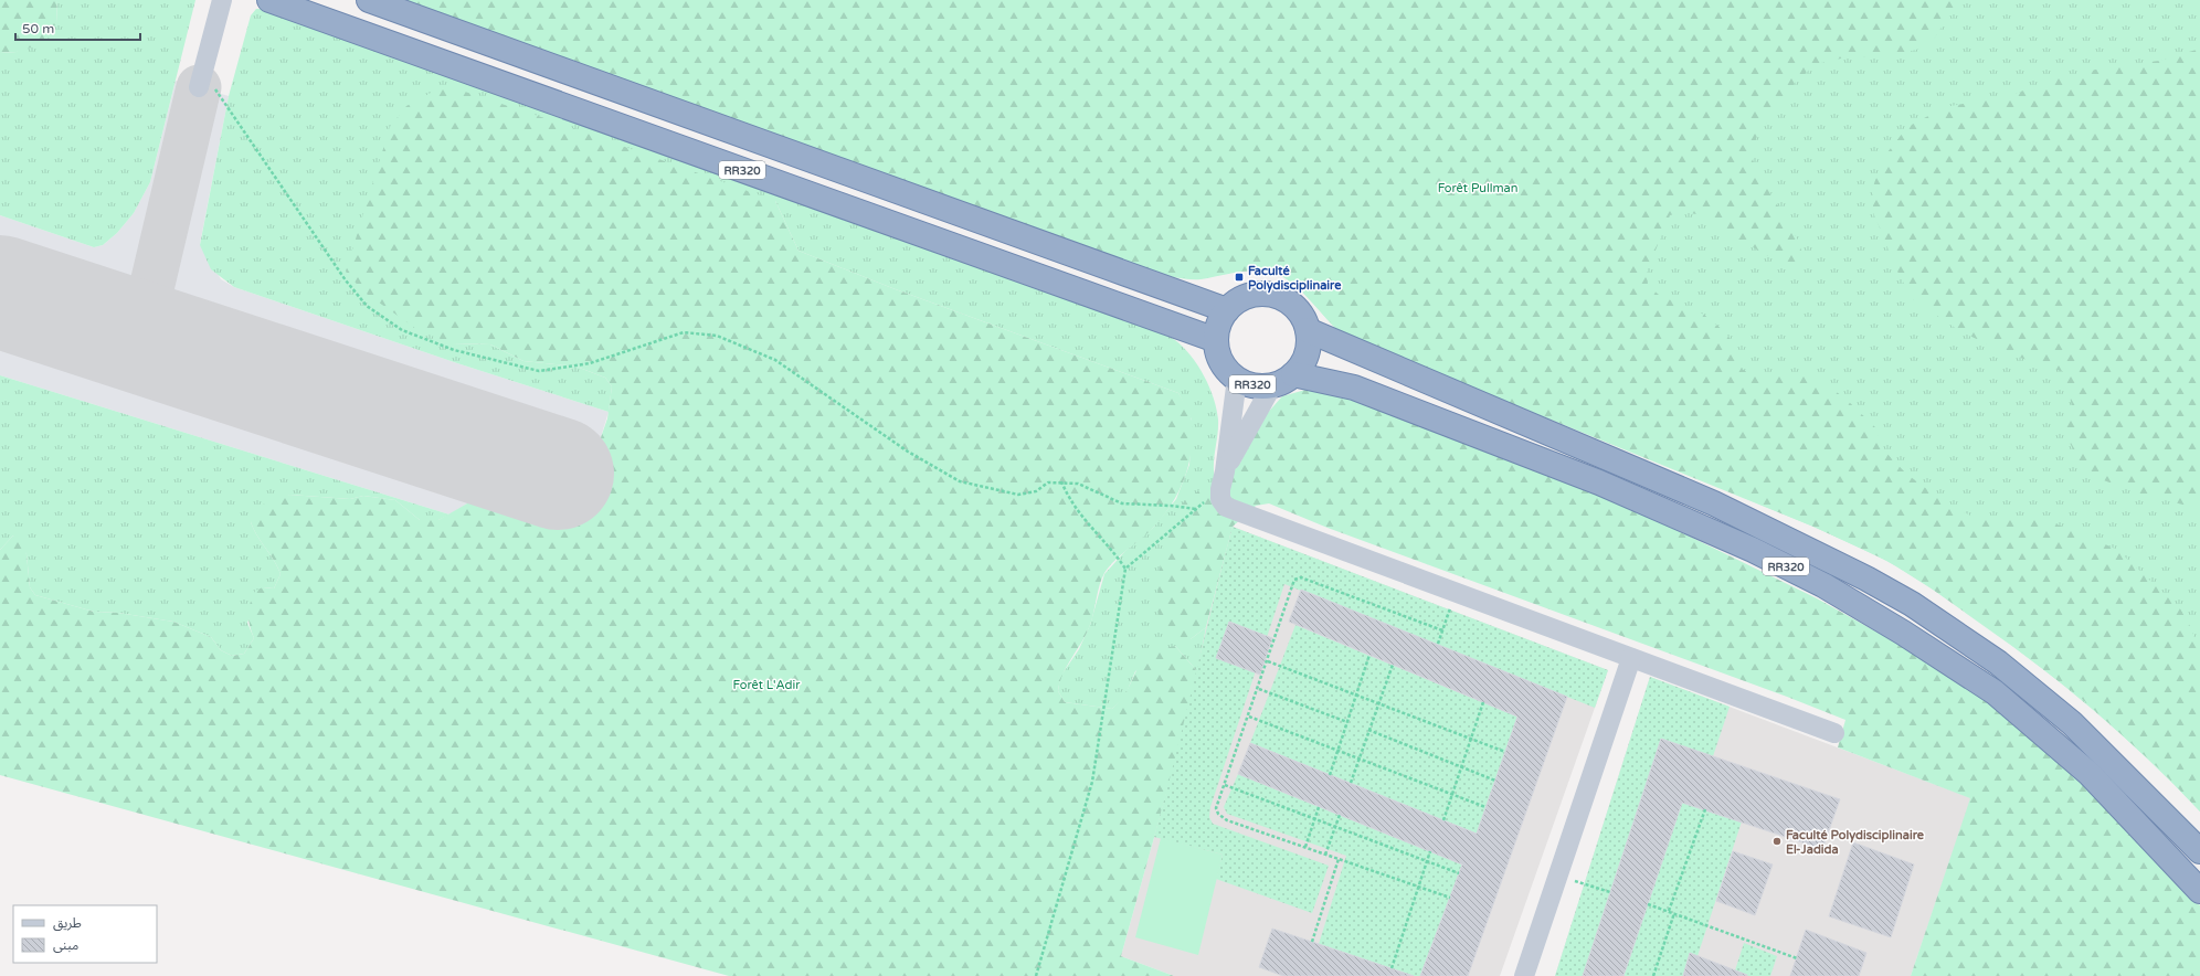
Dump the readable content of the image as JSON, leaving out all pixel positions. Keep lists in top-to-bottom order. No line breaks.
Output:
{"streets":{"highway":["RR320"]},"parks":["Forêt Pullman","Forêt L'Adir"],"places":{"transit":["Faculté Polydisciplinaire"],"other":["Faculté Polydisciplinaire El-Jadida"]},"legend":["طريق","مبنى"],"scale_bar":"50 m"}
